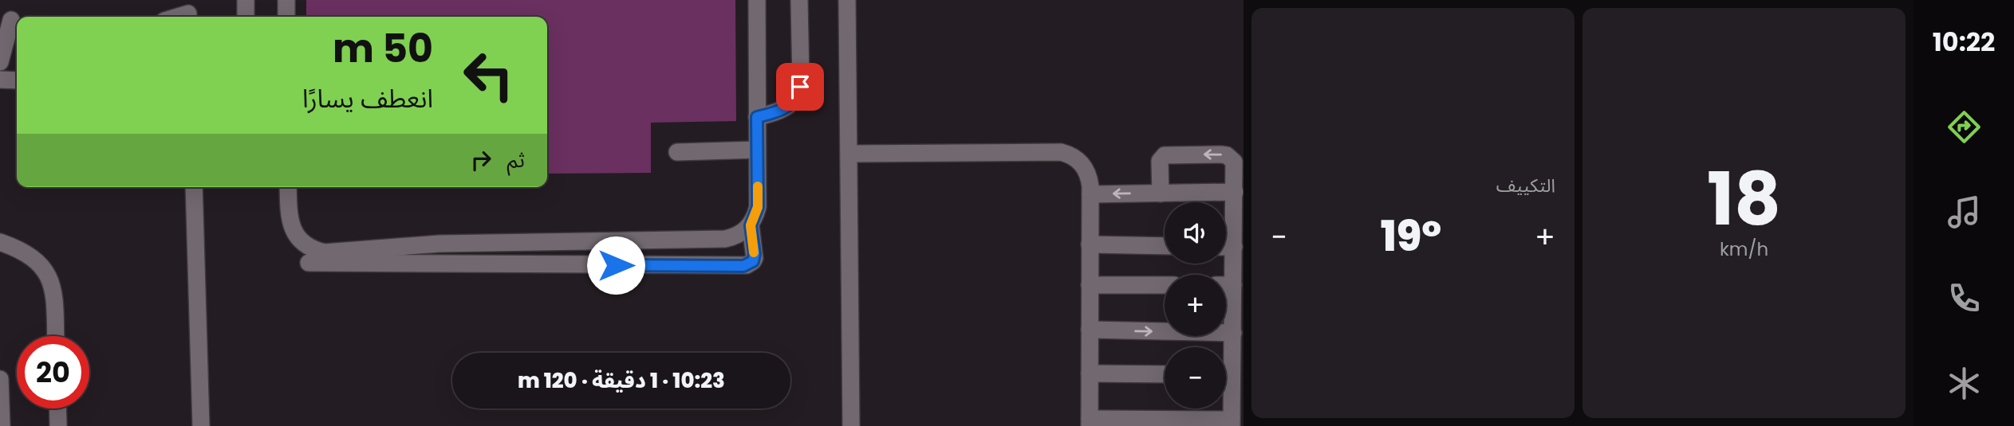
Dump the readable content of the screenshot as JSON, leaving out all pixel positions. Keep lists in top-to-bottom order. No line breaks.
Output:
{"page":{"tabs":"10:22","tile":[["18","km/h"],"التكييف"],"turn":["50 m","انعطف يسارًا"],"then":"ثم","map_buttons":["+","−"],"heat":["−","19°","+"],"limit":"20","trip":"10:23 · 1 دقيقة · 120 m"}}
